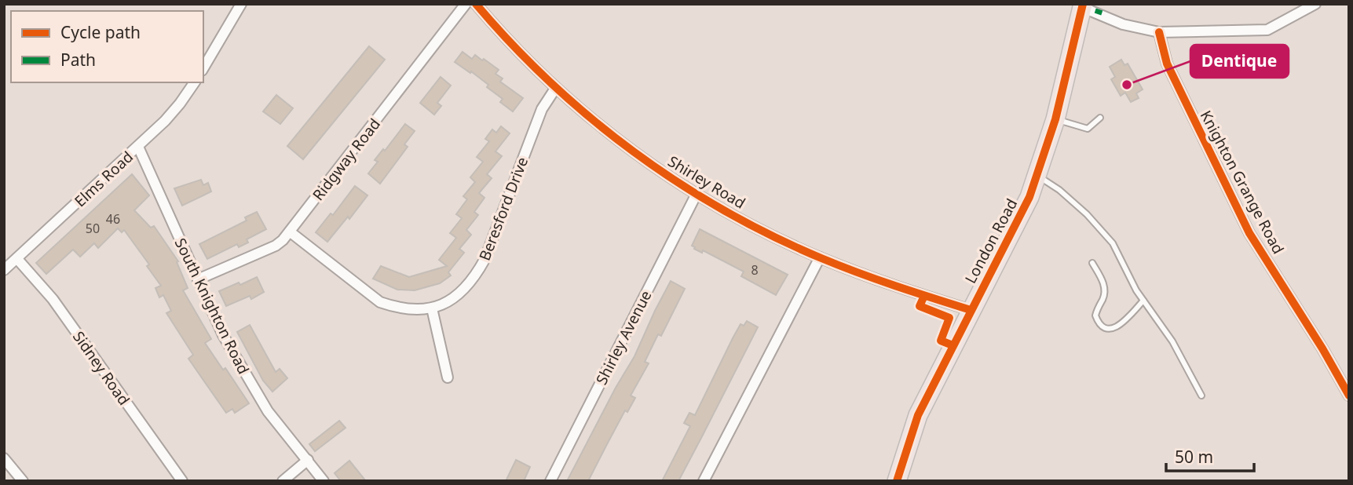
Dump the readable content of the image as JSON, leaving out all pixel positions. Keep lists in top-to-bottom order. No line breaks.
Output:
{"streets":{"highway":["London Road"],"street":["Ridgway Road","Elms Road","Shirley Road","Knighton Grange Road","Beresford Drive","South Knighton Road","Shirley Avenue","Sidney Road"]},"crossings":[["Ridgway Road","Beresford Drive"],["Ridgway Road","South Knighton Road"],["Elms Road","South Knighton Road"],["Elms Road","Sidney Road"],["Shirley Road","Beresford Drive"],["Shirley Road","London Road"],["Shirley Road","Shirley Avenue"]],"places":["Dentique"],"house_numbers":["46","50","8"],"legend":["Cycle path","Path"],"scale_bar":"50 m"}
